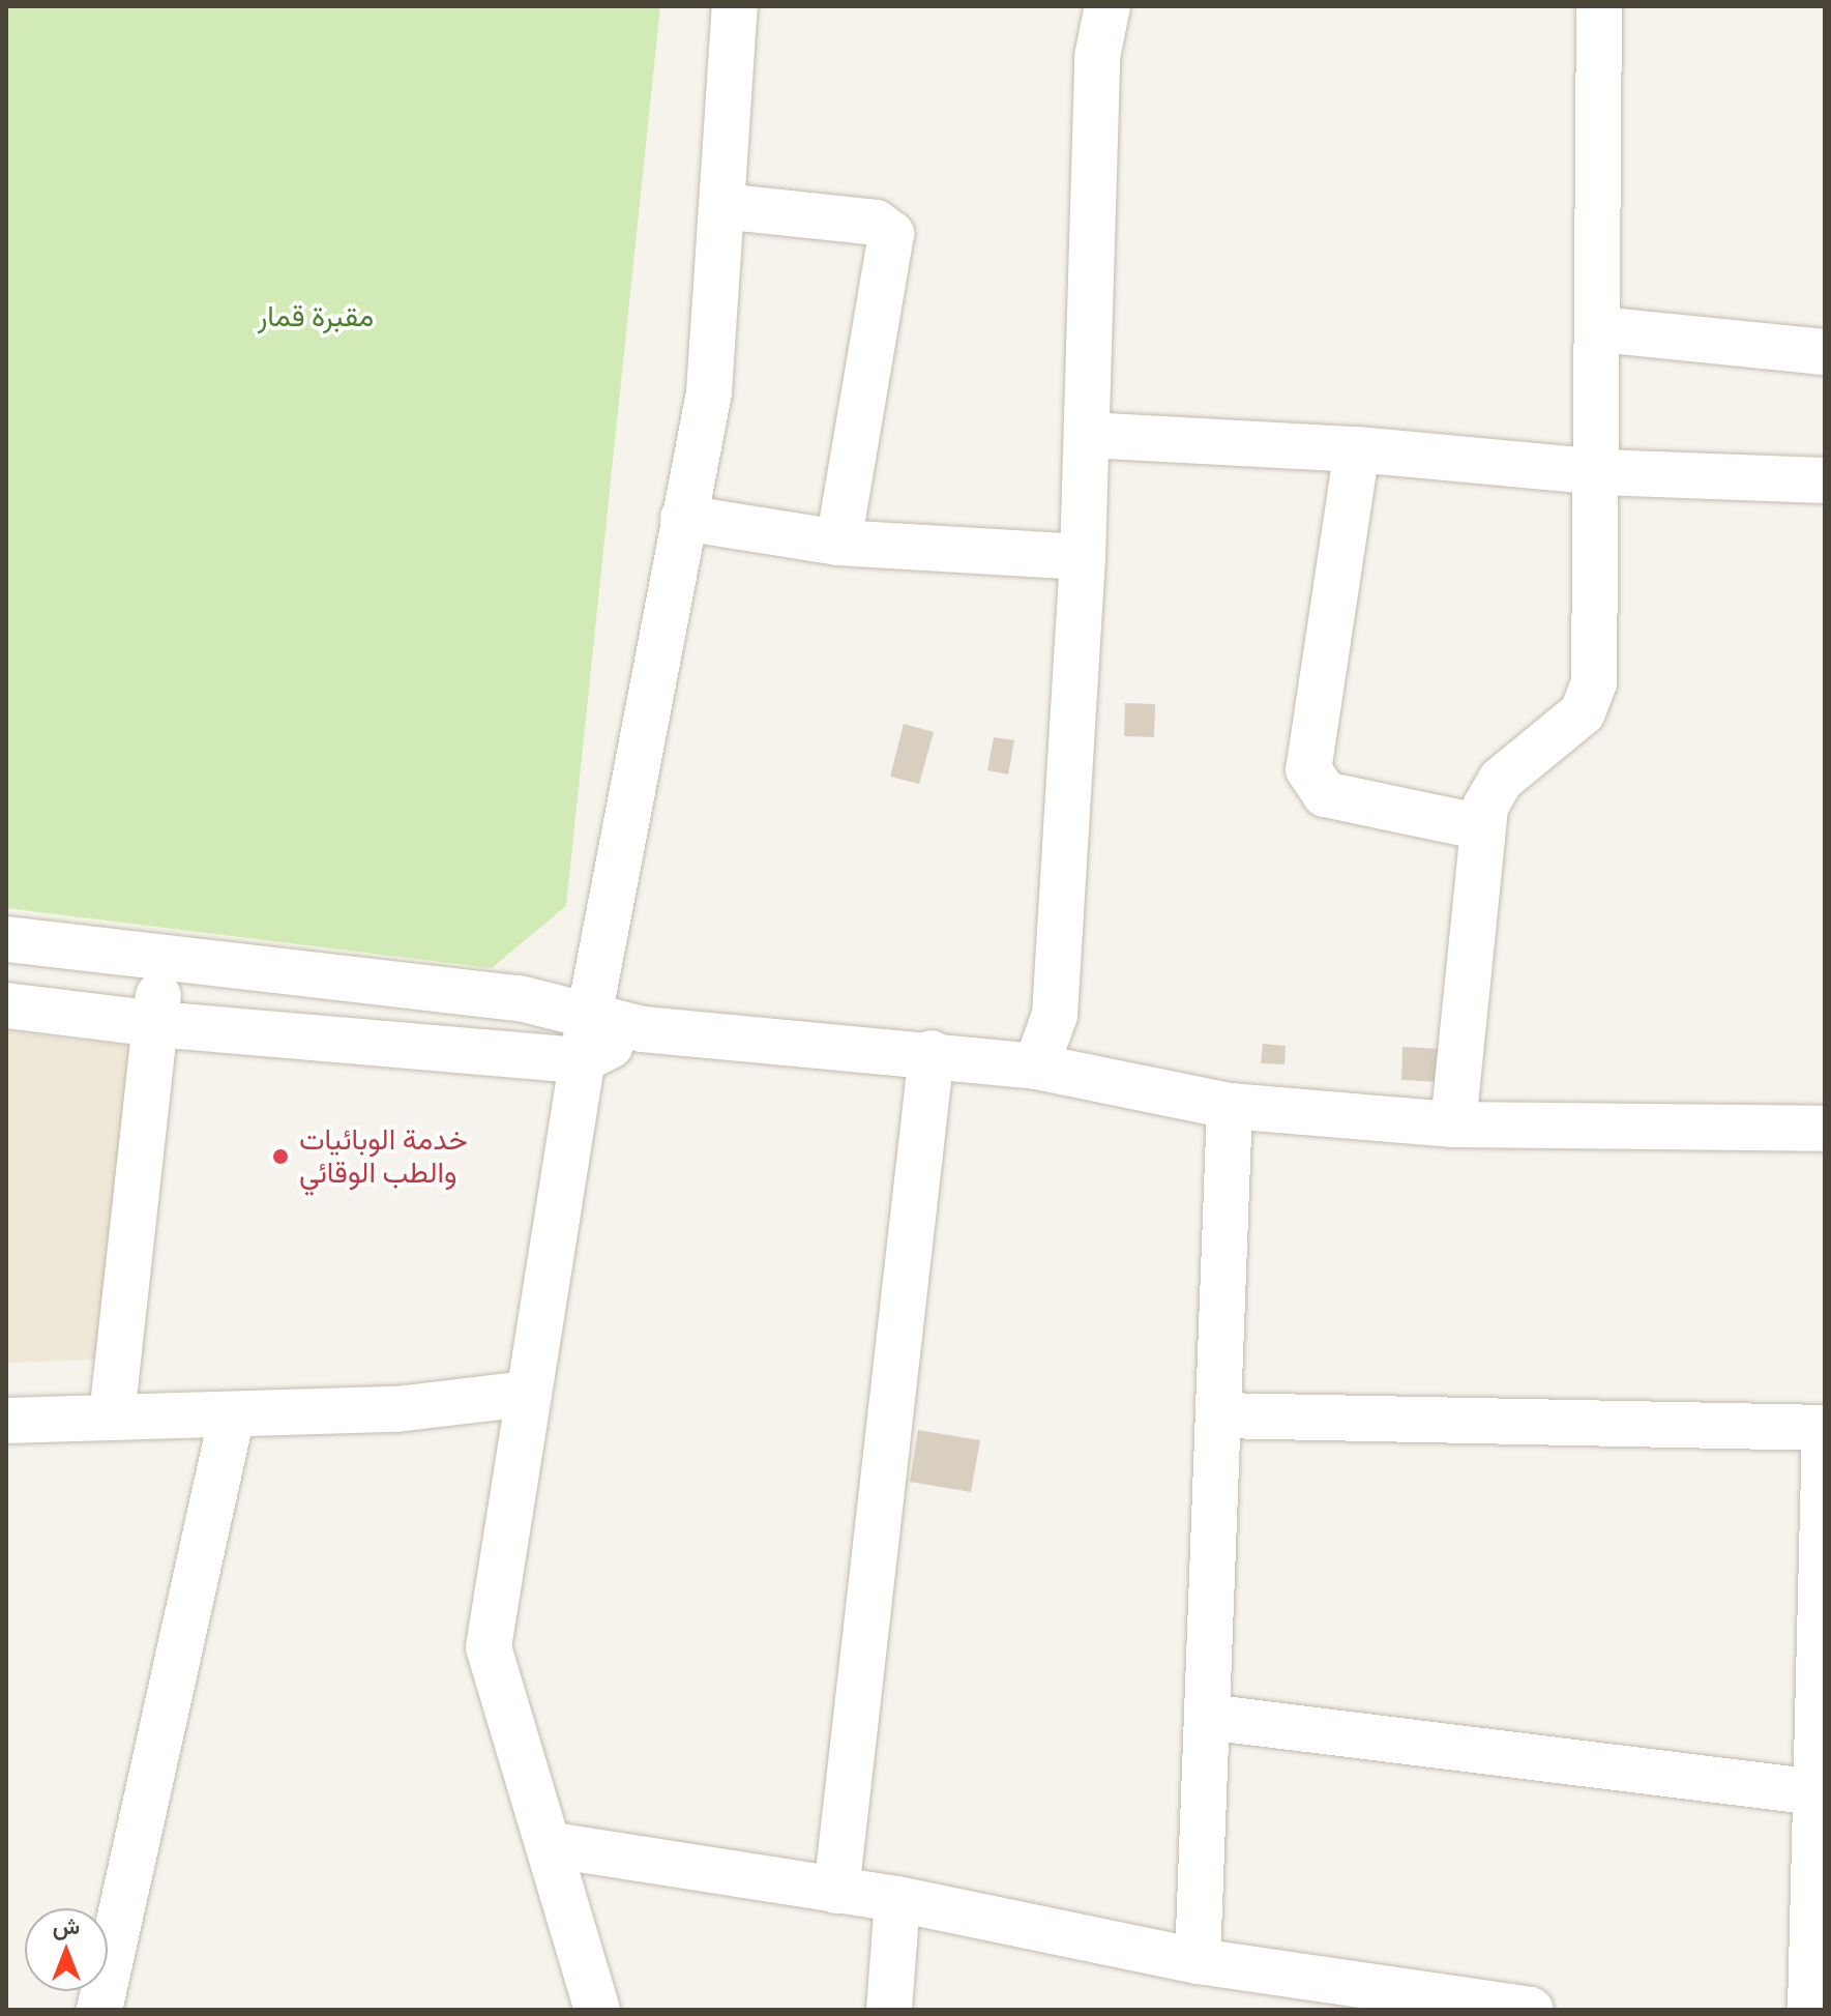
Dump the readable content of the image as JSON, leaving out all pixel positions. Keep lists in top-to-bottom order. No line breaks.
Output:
{"parks":["مقبرة قمار"],"places":["خدمة الوبائيات والطب الوقائي"],"north":"top"}
